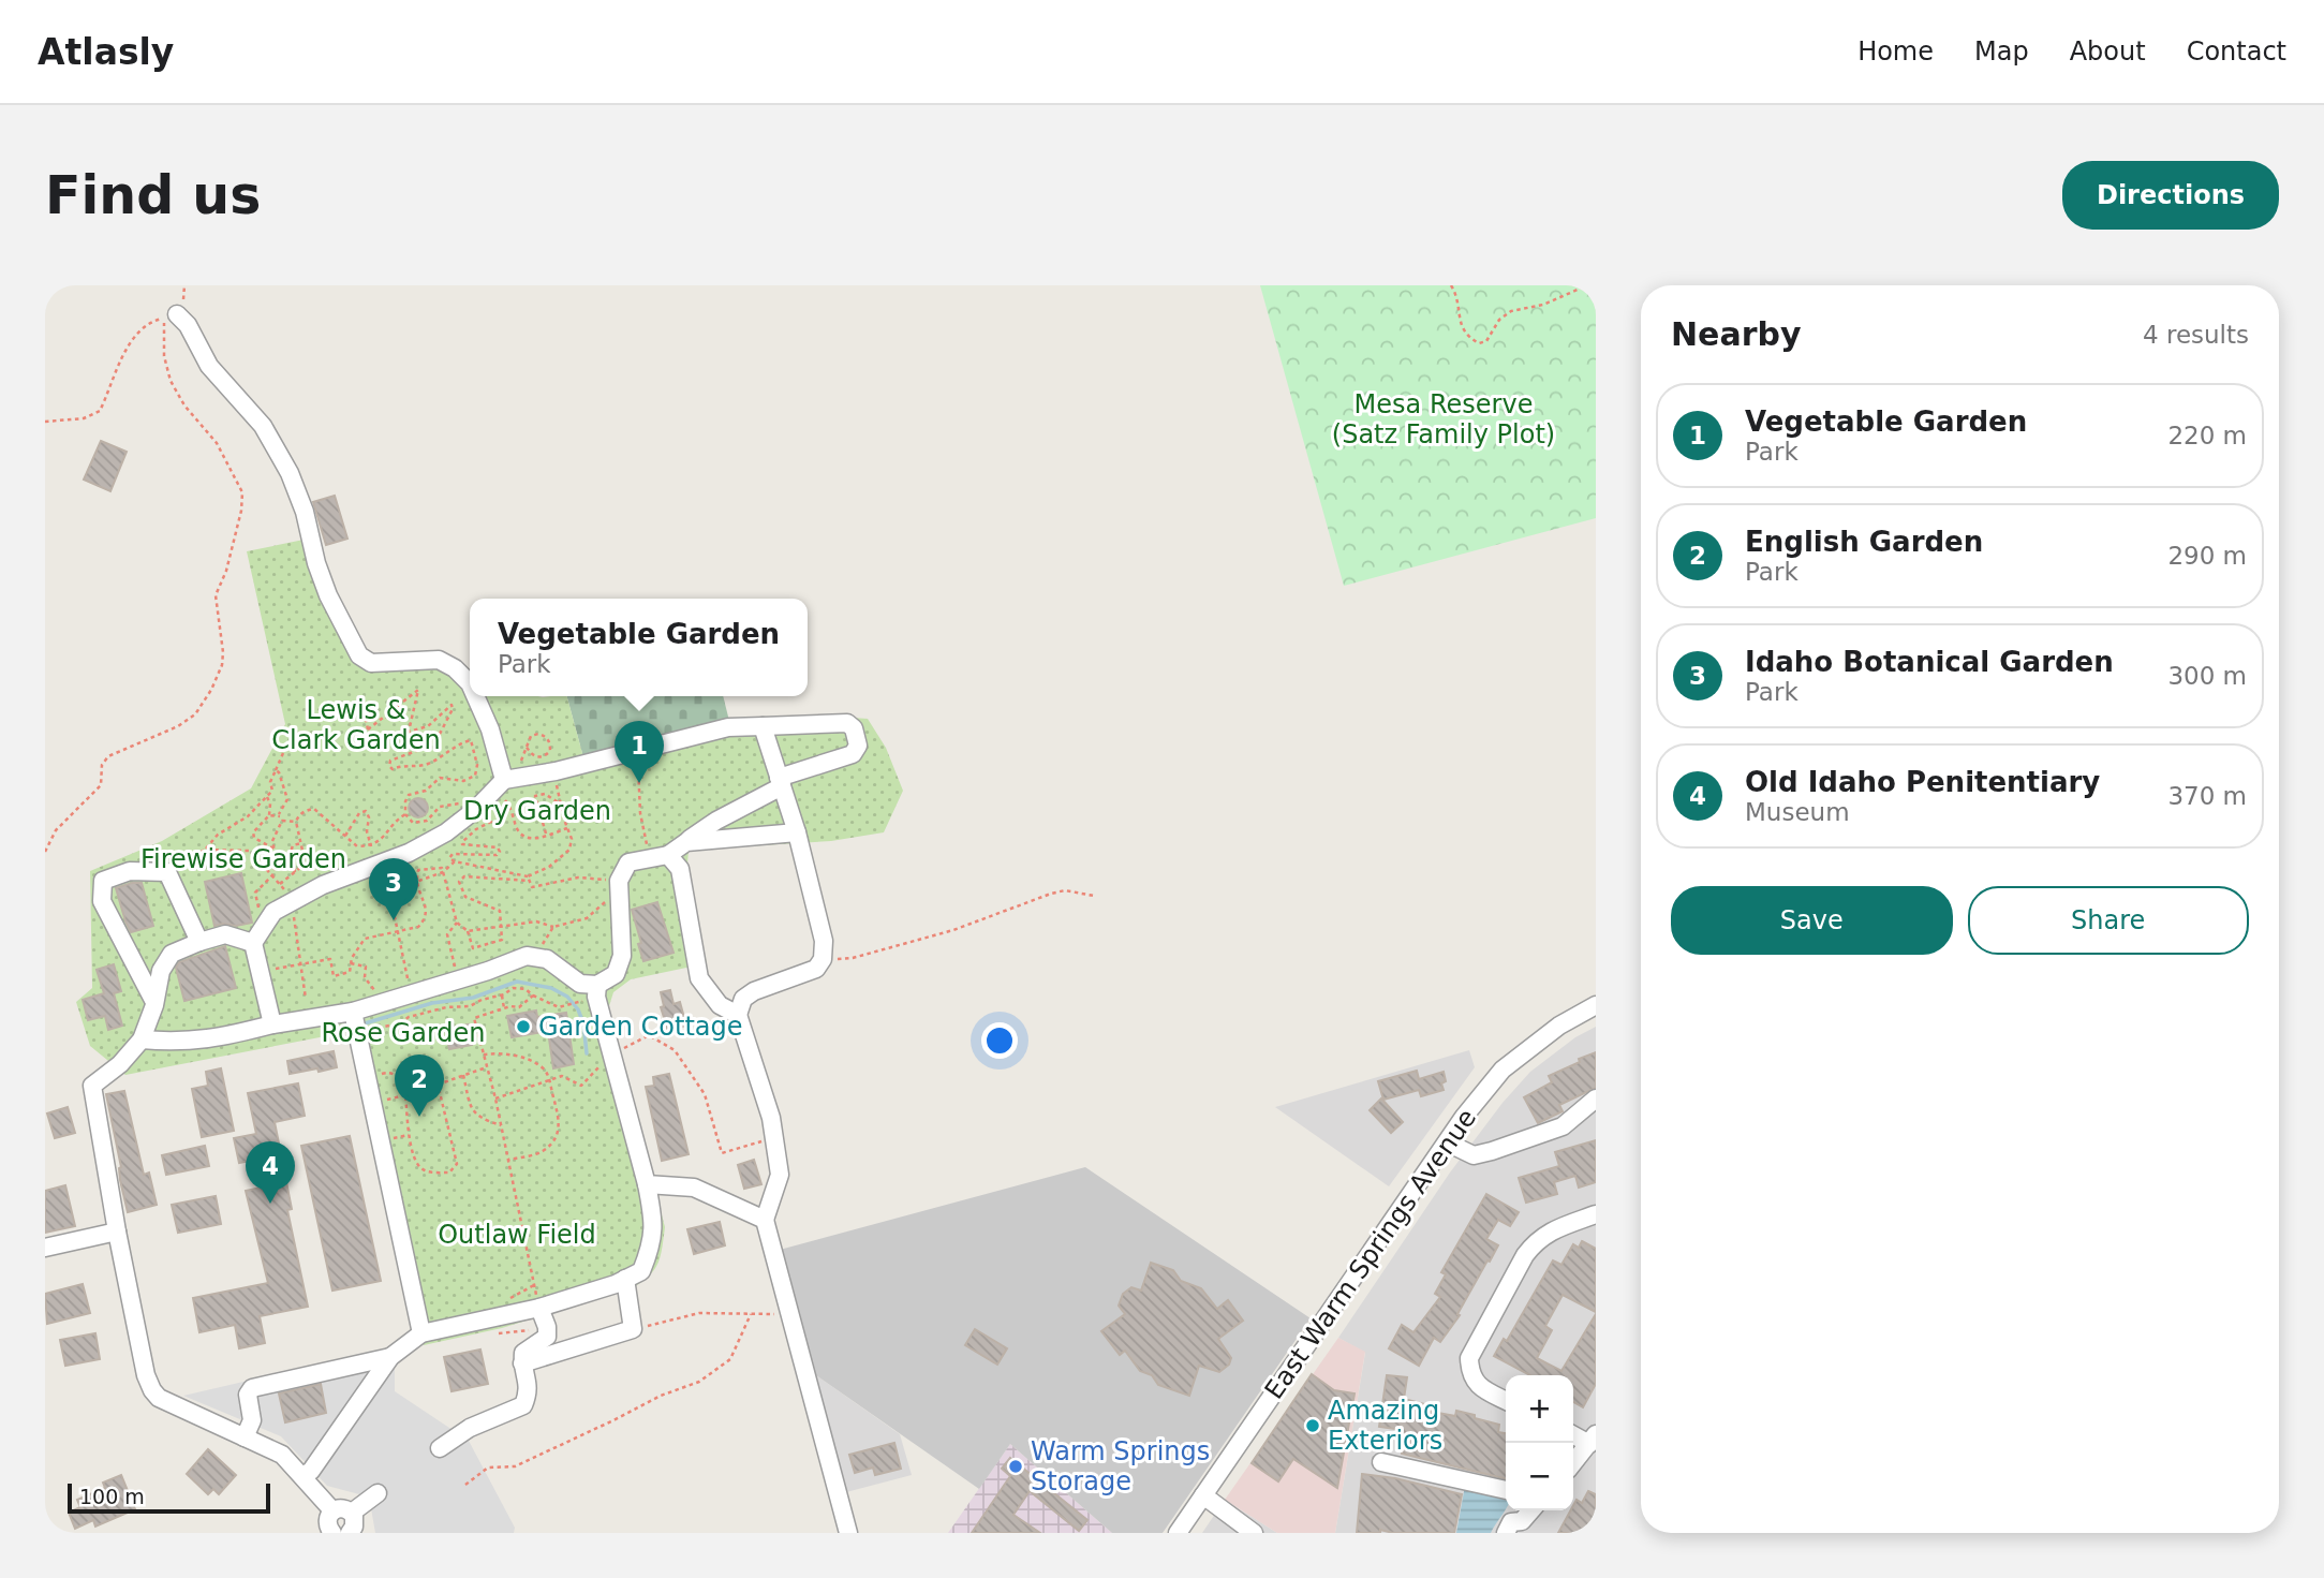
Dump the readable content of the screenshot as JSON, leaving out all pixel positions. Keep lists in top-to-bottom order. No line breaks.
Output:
{"streets":{"street":["East Warm Springs Avenue"]},"parks":["Mesa Reserve (Satz Family Plot)","Lewis & Clark Garden","Dry Garden","Firewise Garden","Rose Garden","Outlaw Field"],"places":["Garden Cottage","Amazing Exteriors","Warm Springs Storage"],"scale_bar":"100 m","page":{"header":"Atlasly","nav":["Home","Map","About","Contact"],"buttons":["Directions",["Save","Share"]],"title":"Find us","heading":["Nearby","4 results"],"list":[{"mark":"1","name":"Vegetable Garden","note":"Park","value":"220 m"},{"mark":"2","name":"English Garden","note":"Park","value":"290 m"},{"mark":"3","name":"Idaho Botanical Garden","note":"Park","value":"300 m"},{"mark":"4","name":"Old Idaho Penitentiary","note":"Museum","value":"370 m"}],"popup":["Vegetable Garden","Park"],"pins":["1","3","2","4"],"map_buttons":["+","−"],"scale":"100 m"}}
